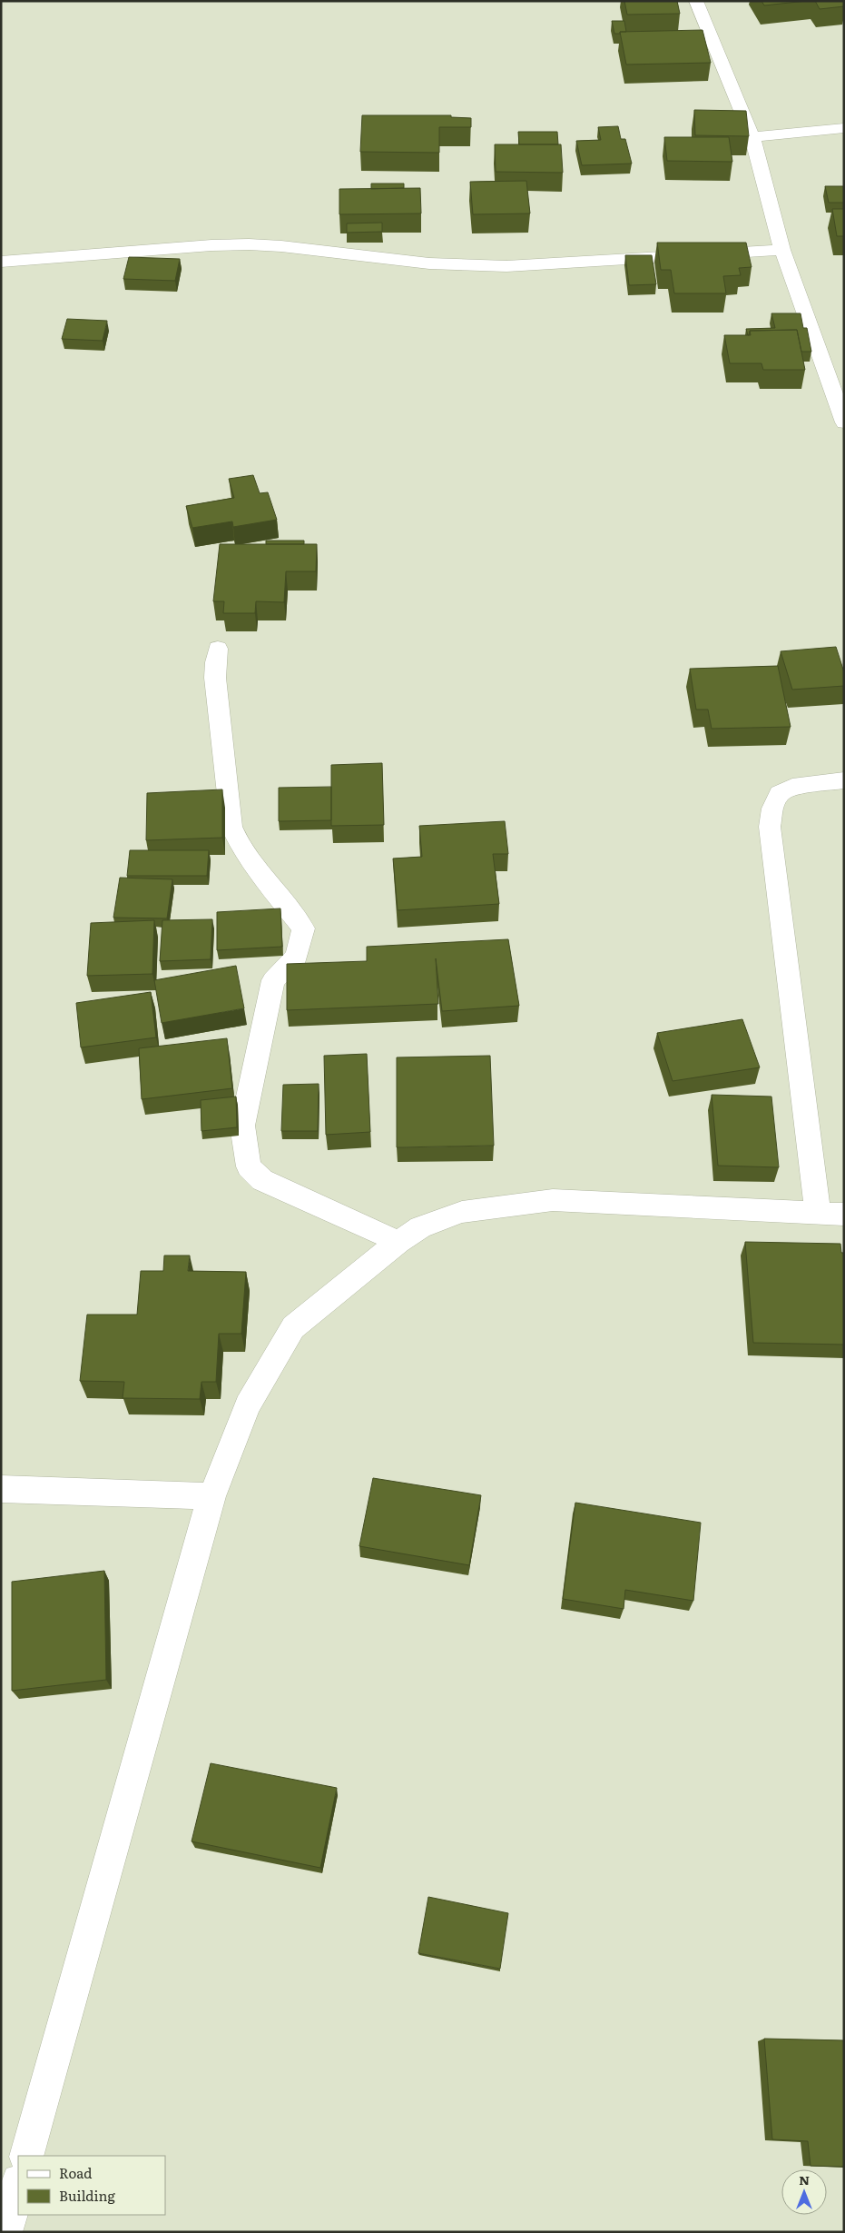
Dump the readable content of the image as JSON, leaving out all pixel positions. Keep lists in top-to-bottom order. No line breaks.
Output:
{"legend":["Road","Building"],"north":"top"}
